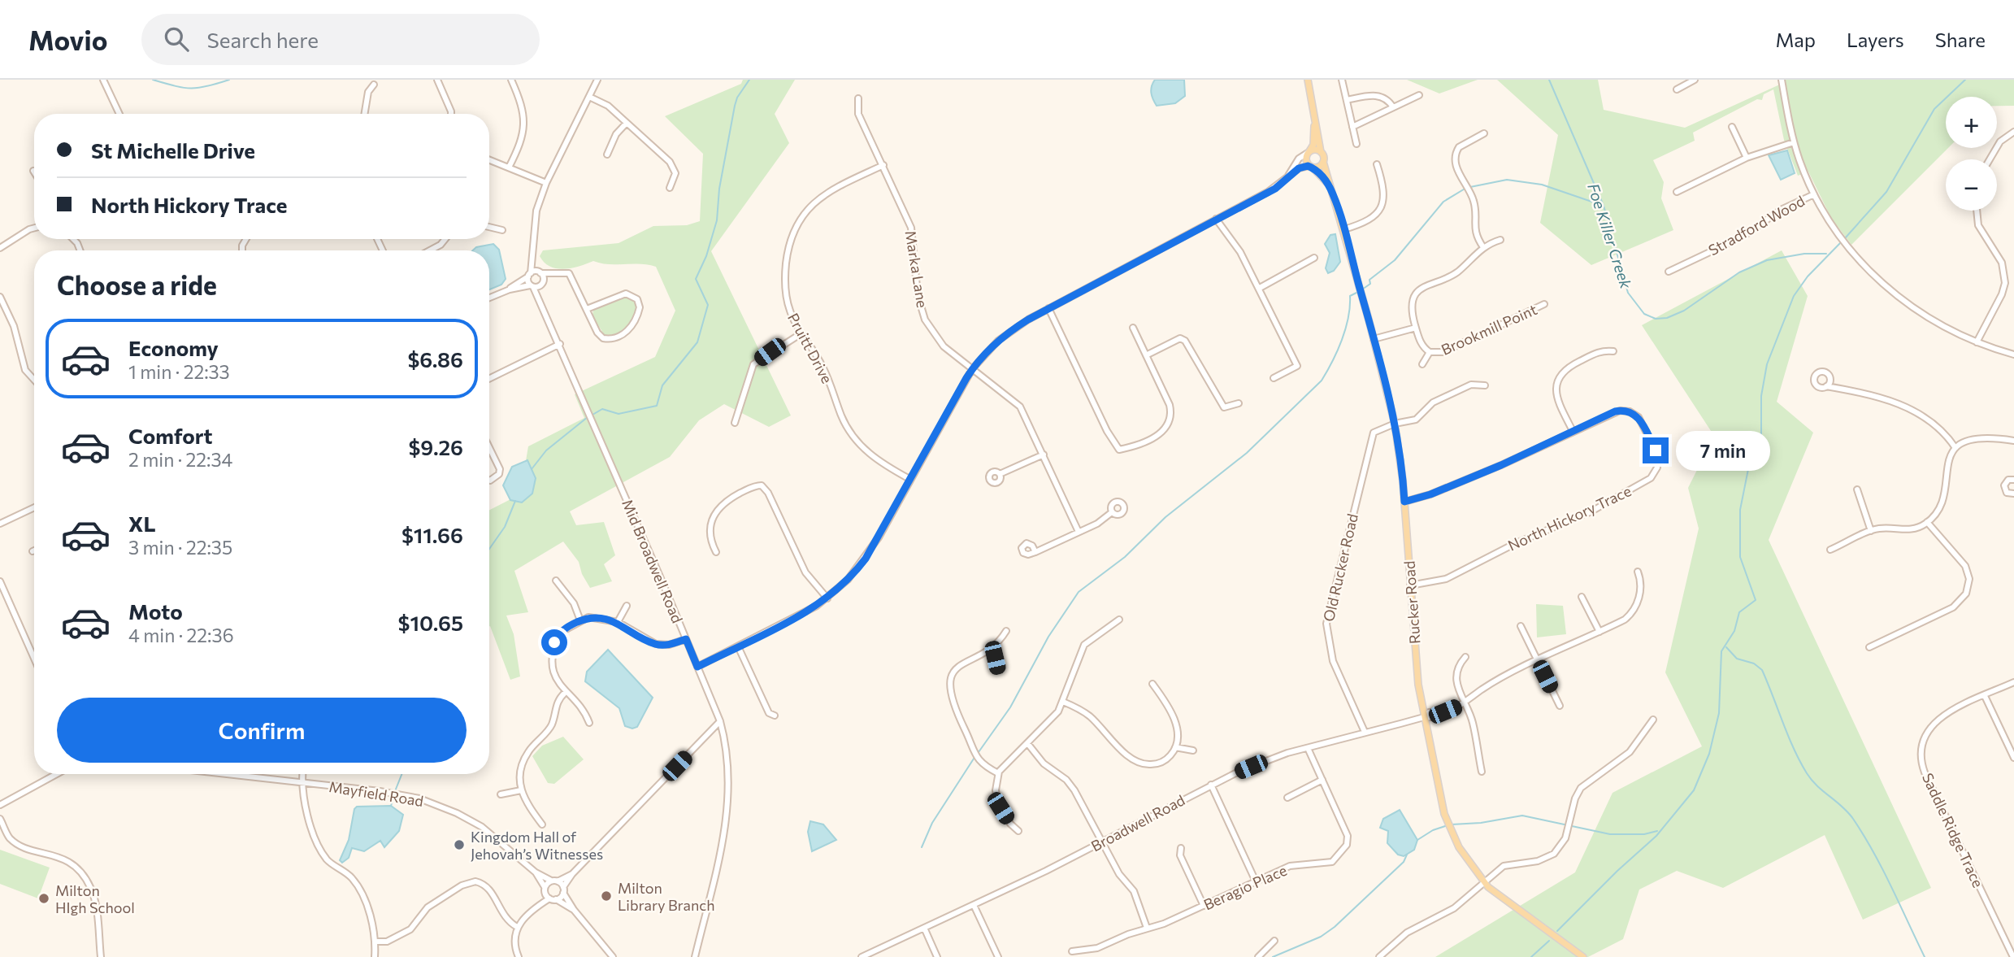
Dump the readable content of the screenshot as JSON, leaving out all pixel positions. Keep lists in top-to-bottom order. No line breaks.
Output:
{"streets":{"main road":["Rucker Road"],"street":["Stradford Wood","Marka Lane","Brookmill Point","Pruitt Drive","North Hickory Trace","Mid Broadwell Road","Old Rucker Road","Mayfield Road","Broadwell Road","Saddle Ridge Trace","Beragio Place"]},"crossings":[["Marka Lane","Pruitt Drive"],["North Hickory Trace","Rucker Road"],["Old Rucker Road","Rucker Road"],["Old Rucker Road","Broadwell Road"],["Rucker Road","Broadwell Road"],["Broadwell Road","Beragio Place"]],"water":["Foe Killer Creek"],"places":["Kingdom Hall of Jehovah’s Witnesses","Milton Library Branch","Milton HIgh School"],"page":{"header":"Movio","search":"Search here","nav":["Map","Layers","Share"],"map_buttons":["+","−"],"banner":["St Michelle Drive","North Hickory Trace"],"heading":"Choose a ride","list":[{"name":"Economy","note":"1 min · 22:33","value":"$6.86"},{"name":"Comfort","note":"2 min · 22:34","value":"$9.26"},{"name":"XL","note":"3 min · 22:35","value":"$11.66"},{"name":"Moto","note":"4 min · 22:36","value":"$10.65"}],"bubble":"7 min","buttons":"Confirm"}}
